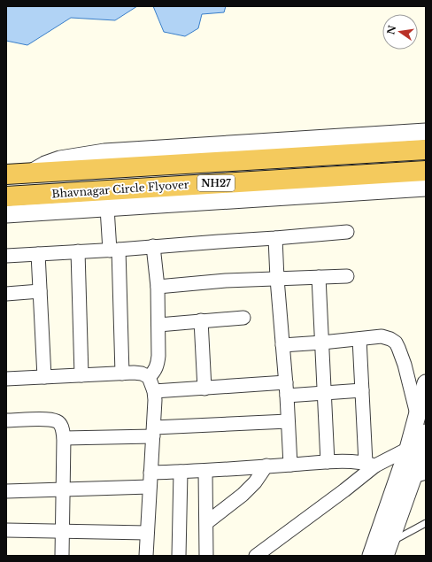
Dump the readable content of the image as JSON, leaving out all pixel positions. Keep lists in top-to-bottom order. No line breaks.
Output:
{"streets":{"highway":["NH27","Bhavnagar Circle Flyover"]},"crossings":[["NH27","Bhavnagar Circle Flyover"]],"north":"left"}
